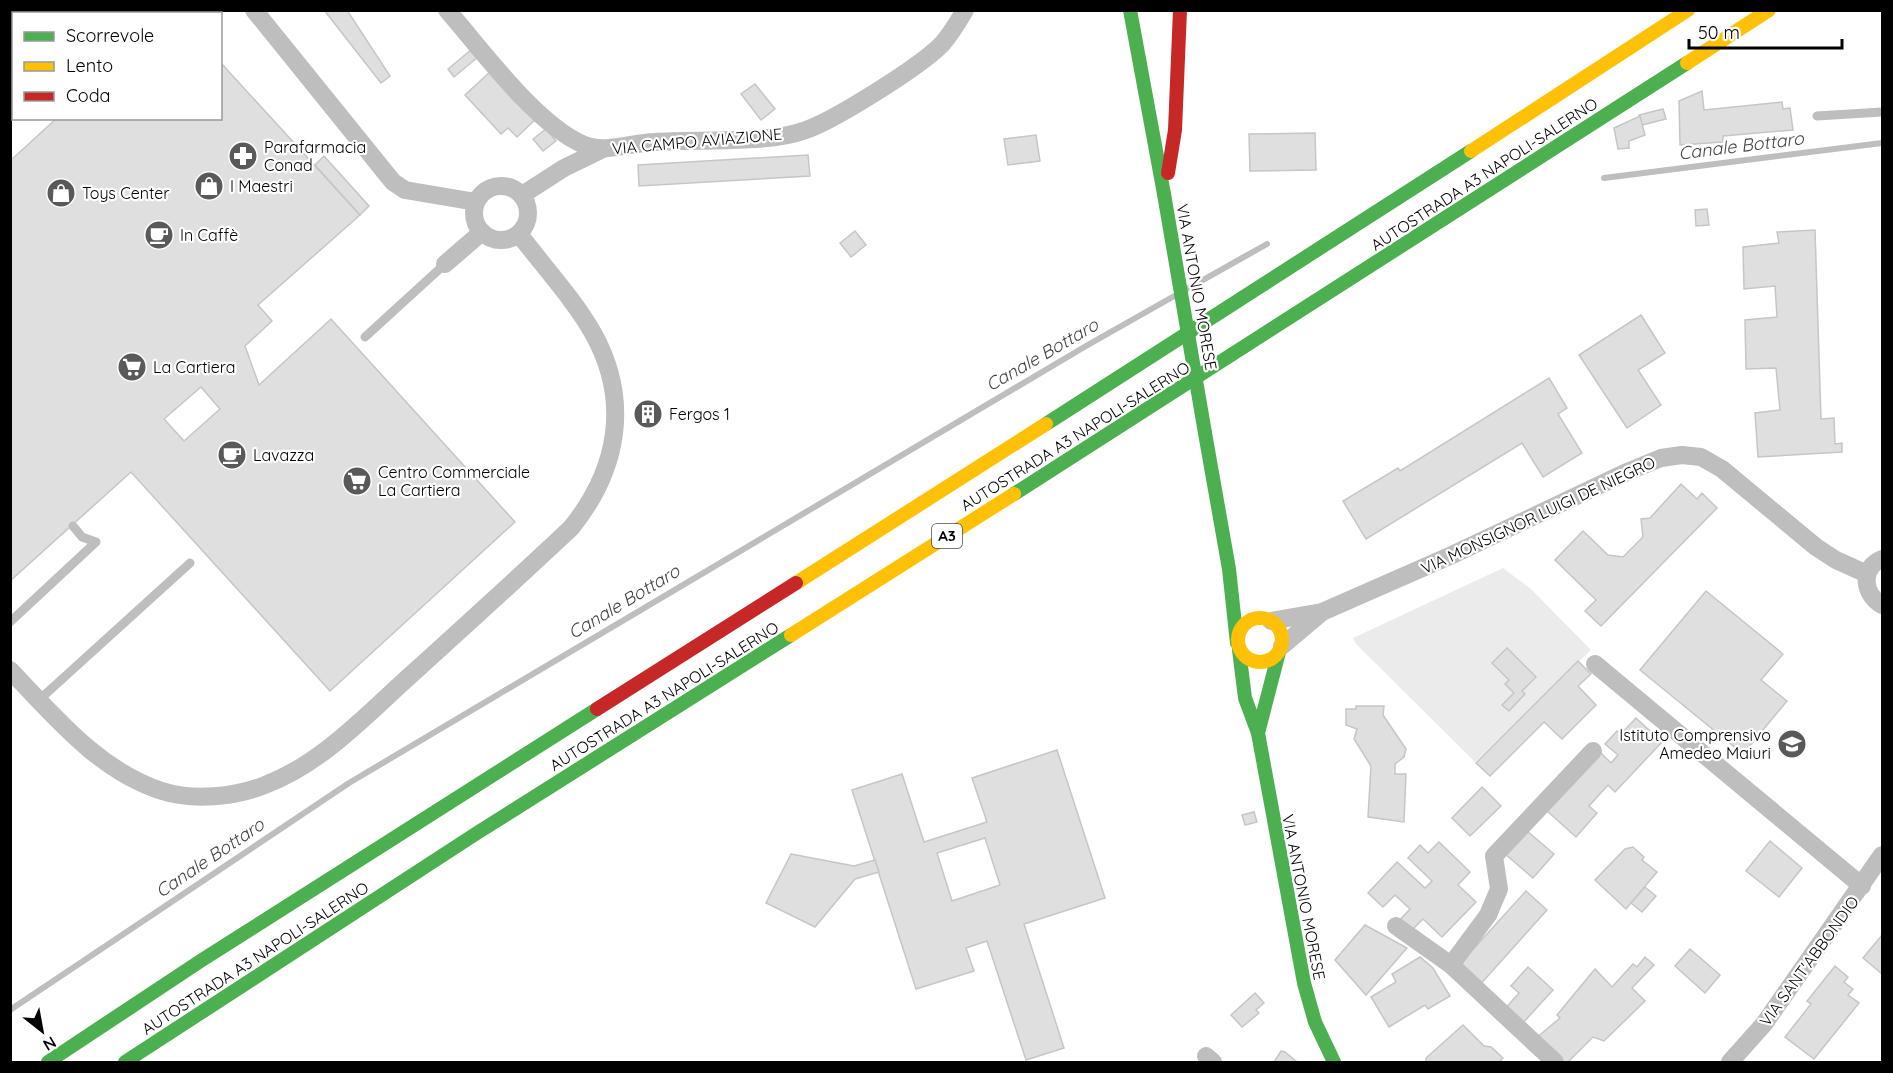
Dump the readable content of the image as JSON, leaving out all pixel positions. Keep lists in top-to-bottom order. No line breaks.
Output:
{"streets":{"main road":["AUTOSTRADA A3 NAPOLI-SALERNO","VIA ANTONIO MORESE","A3"],"street":["VIA CAMPO AVIAZIONE","VIA MONSIGNOR LUIGI DE NIEGRO","VIA SANT'ABBONDIO"]},"water":["Canale Bottaro"],"places":{"pharmacy":["Parafarmacia Conad"],"shop":["I Maestri","Toys Center"],"cafe":["In Caffè","Lavazza"],"supermarket":["La Cartiera","Centro Commerciale La Cartiera"],"building":["Fergos 1"],"school or university":["Istituto Comprensivo Amedeo Maiuri"]},"legend":["Scorrevole","Lento","Coda"],"scale_bar":"50 m","north":"bottom right"}
